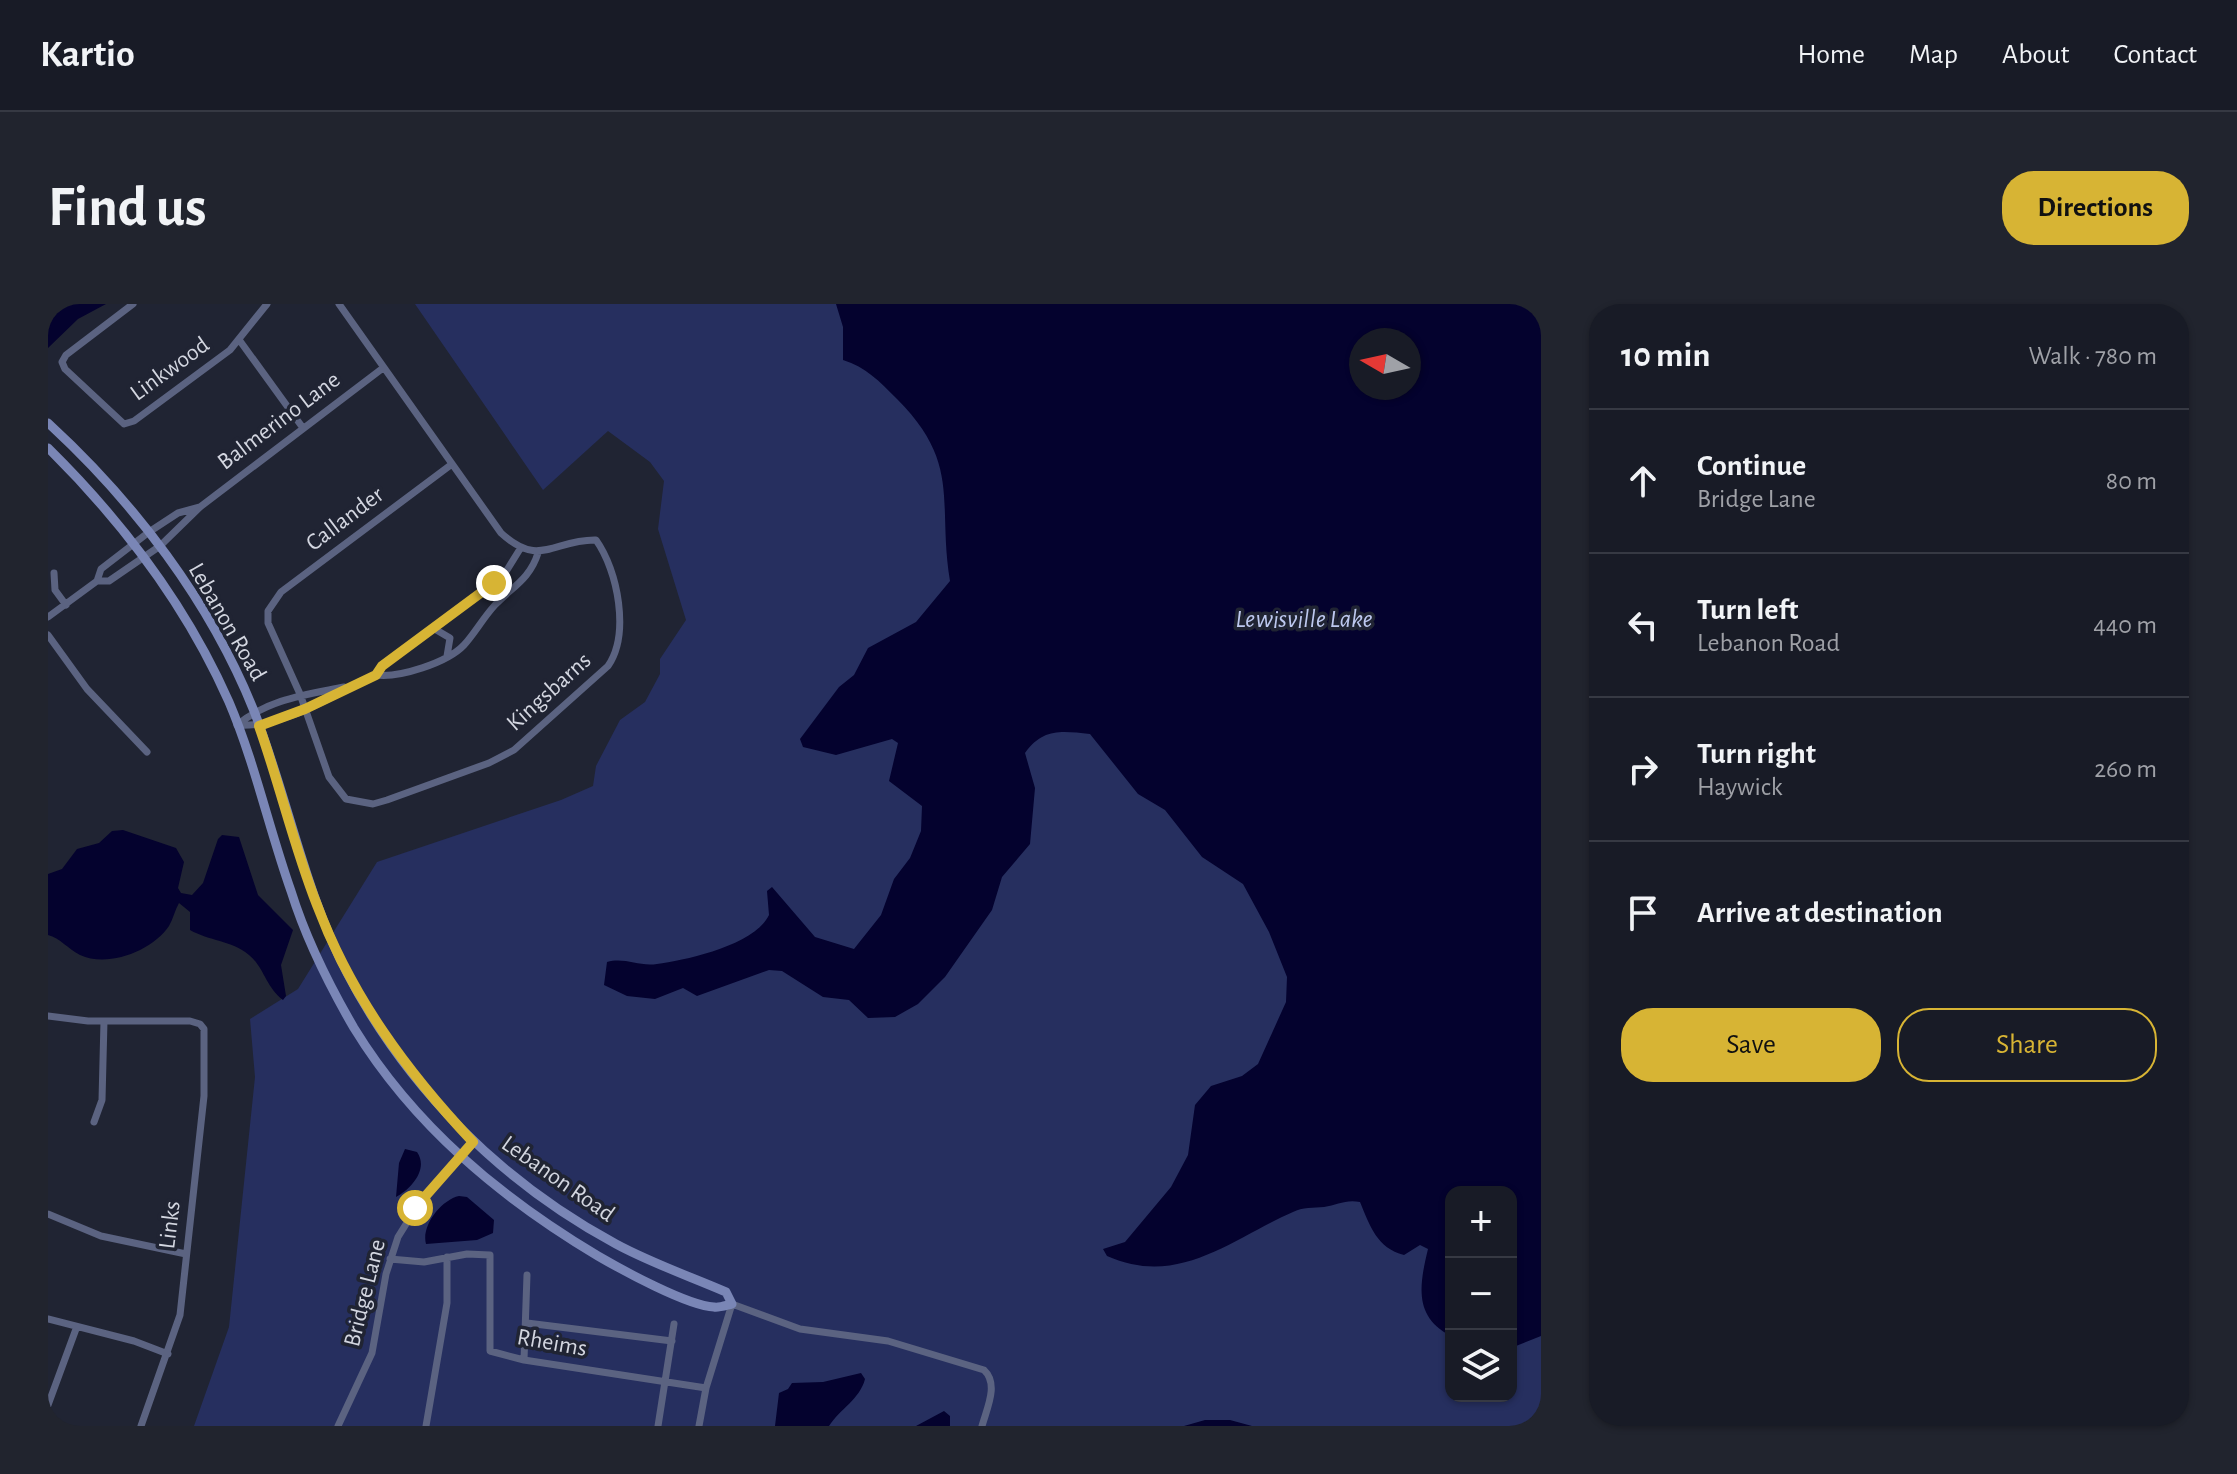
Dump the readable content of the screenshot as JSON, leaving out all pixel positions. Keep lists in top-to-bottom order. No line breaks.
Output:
{"streets":{"main road":["Lebanon Road"],"street":["Linkwood","Balmerino Lane","Callander","Kingsbarns","Links","Bridge Lane","Rheims"]},"crossings":[["Balmerino Lane","Lebanon Road"],["Lebanon Road","Bridge Lane"],["Bridge Lane","Rheims"]],"water":["Lewisville Lake"],"north":"left","page":{"header":"Kartio","nav":["Home","Map","About","Contact"],"buttons":["Directions",["Save","Share"]],"title":"Find us","heading":["10 min","Walk · 780 m"],"list":[["Continue","Bridge Lane","80 m"],["Turn left","Lebanon Road","440 m"],["Turn right","Haywick","260 m"],"Arrive at destination"],"map_buttons":["+","−"]}}
